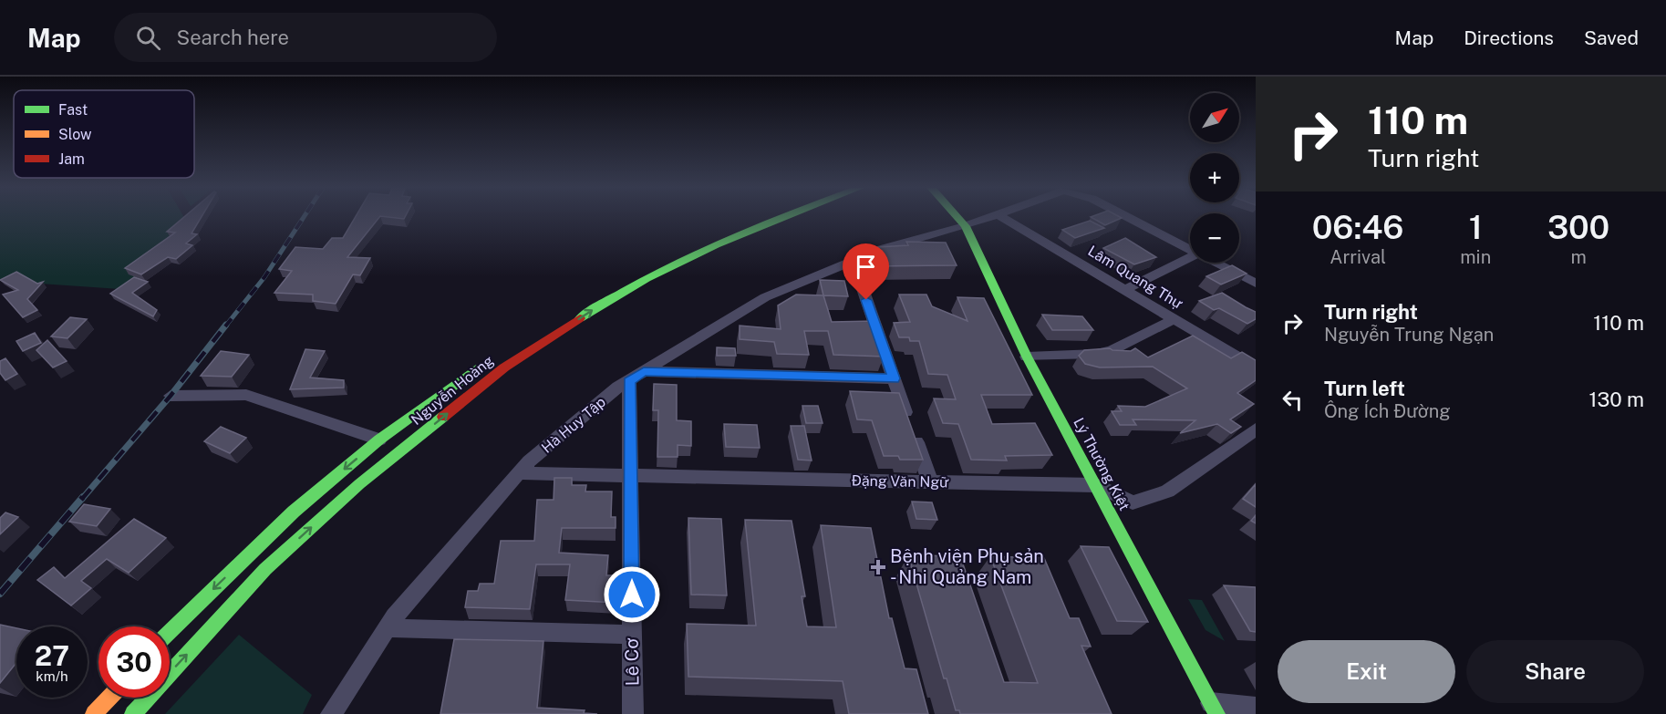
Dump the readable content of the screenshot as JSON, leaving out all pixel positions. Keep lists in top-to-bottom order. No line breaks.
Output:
{"streets":{"main road":["Nguyễn Hoàng","Lý Thường Kiệt"],"street":["Lâm Quang Thự","Hà Huy Tập","Đặng Văn Ngữ","Lê Cơ"]},"crossings":[["Hà Huy Tập","Lý Thường Kiệt"],["Hà Huy Tập","Đặng Văn Ngữ"],["Hà Huy Tập","Lê Cơ"],["Lý Thường Kiệt","Đặng Văn Ngữ"],["Đặng Văn Ngữ","Lê Cơ"]],"places":{"health":["Bệnh viện Phụ sản - Nhi Quảng Nam"]},"legend":["Fast","Slow","Jam"],"north":"top right","page":{"header":"Map","search":"Search here","nav":["Map","Directions","Saved"],"turn":["110 m","Turn right"],"map_buttons":["+","−"],"eta":["06:46","Arrival","1","min","300","m"],"list":[{"name":"Turn right","note":"Nguyễn Trung Ngạn","value":"110 m"},{"name":"Turn left","note":"Ông Ích Đường","value":"130 m"}],"speed":"27 km/h","limit":"30","buttons":["Exit","Share"]}}
